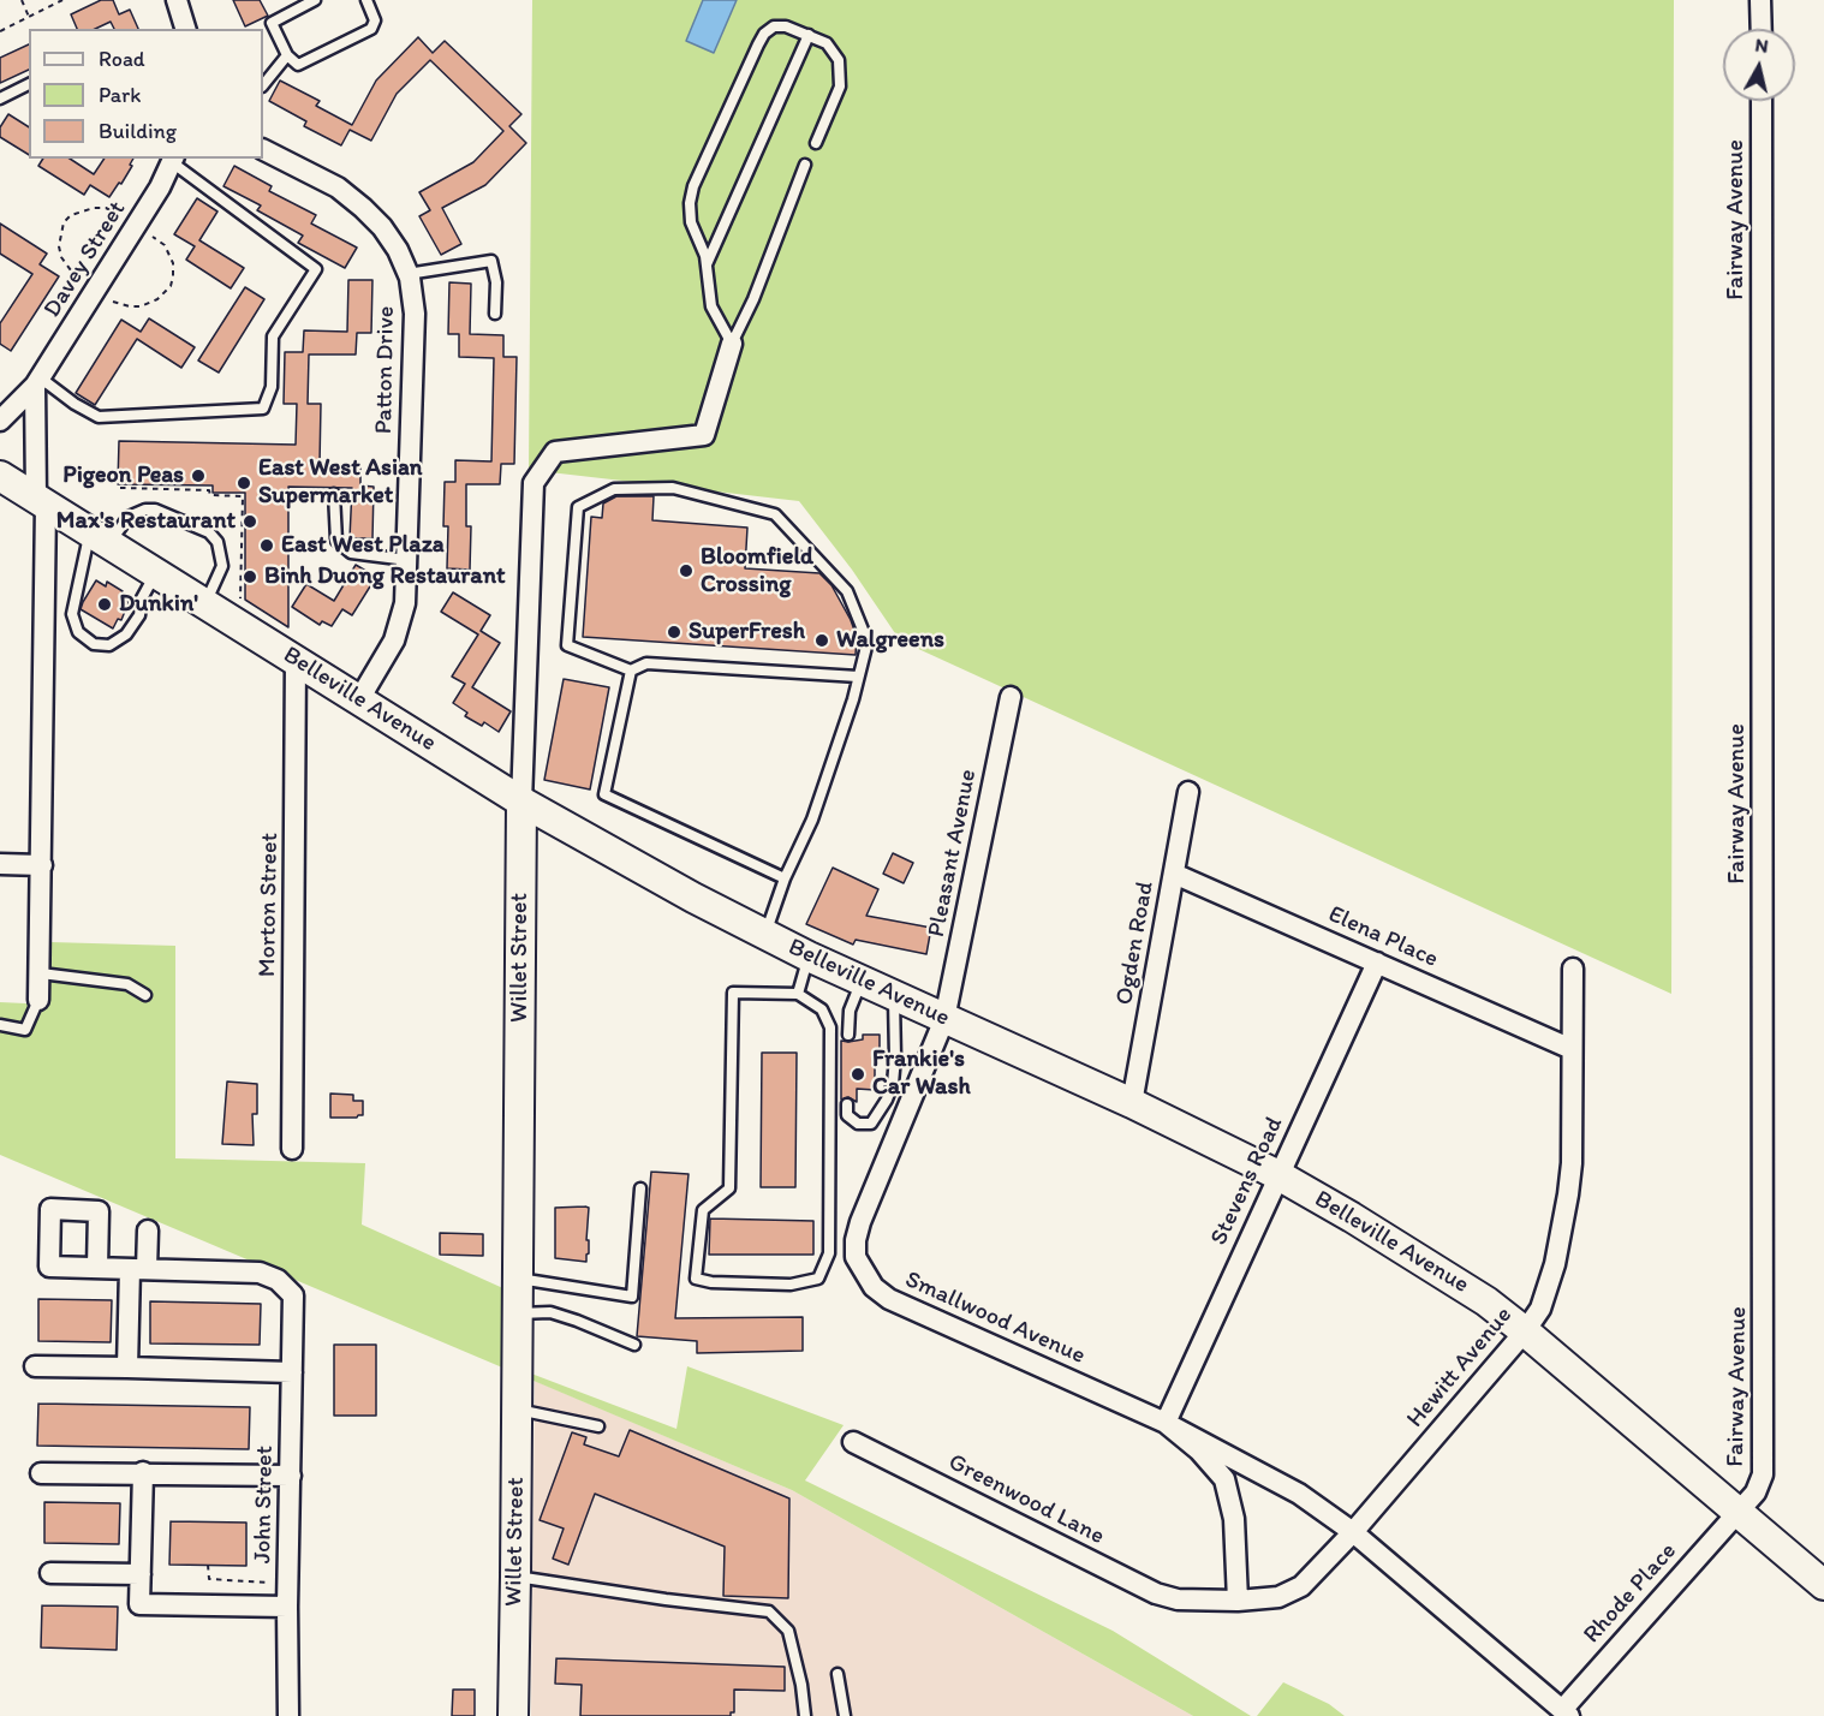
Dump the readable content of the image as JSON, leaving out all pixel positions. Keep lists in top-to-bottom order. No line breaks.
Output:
{"streets":{"main road":["Belleville Avenue","Willet Street"],"street":["Fairway Avenue","Davey Street","Patton Drive","Pleasant Avenue","Morton Street","Elena Place","Ogden Road","Stevens Road","Smallwood Avenue","Hewitt Avenue","Greenwood Lane","John Street","Rhode Place"]},"crossings":[["Fairway Avenue","Belleville Avenue"],["Fairway Avenue","Rhode Place"],["Patton Drive","Belleville Avenue"],["Belleville Avenue","Pleasant Avenue"],["Belleville Avenue","Morton Street"],["Belleville Avenue","Ogden Road"],["Belleville Avenue","Willet Street"],["Belleville Avenue","Stevens Road"],["Belleville Avenue","Smallwood Avenue"],["Belleville Avenue","Hewitt Avenue"],["Belleville Avenue","Rhode Place"],["Pleasant Avenue","Smallwood Avenue"],["Elena Place","Ogden Road"],["Elena Place","Stevens Road"],["Elena Place","Hewitt Avenue"],["Stevens Road","Smallwood Avenue"],["Smallwood Avenue","Hewitt Avenue"],["Smallwood Avenue","Rhode Place"],["Hewitt Avenue","Greenwood Lane"]],"places":["Pigeon Peas","East West Asian Supermarket","Max's Restaurant","East West Plaza","Bloomfield Crossing","Binh Duong Restaurant","Dunkin'","SuperFresh","Walgreens","Frankie's Car Wash"],"legend":["Road","Park","Building"],"north":"top"}
